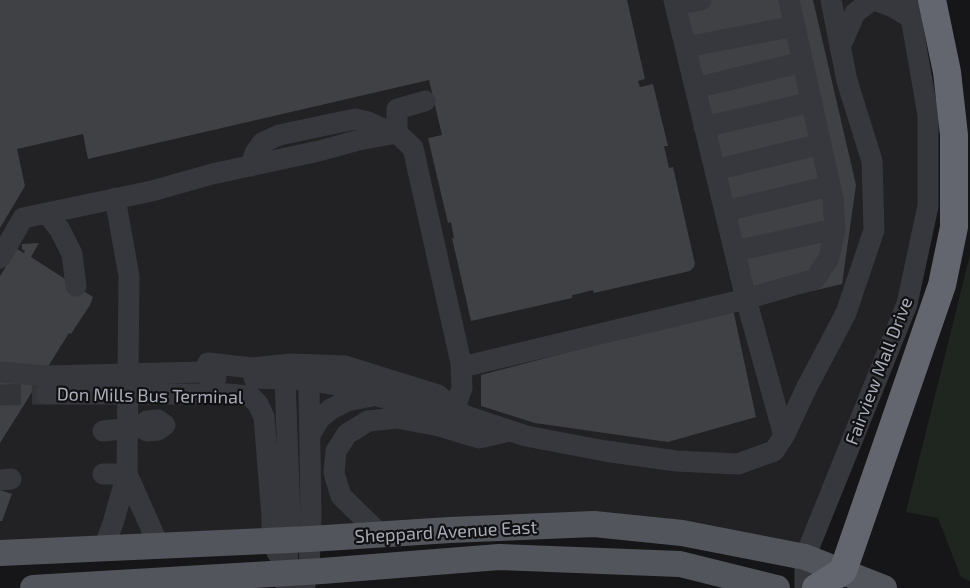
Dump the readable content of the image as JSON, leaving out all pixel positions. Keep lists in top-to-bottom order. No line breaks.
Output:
{"streets":{"main road":["Sheppard Avenue East"],"street":["Fairview Mall Drive","Don Mills Bus Terminal"]},"crossings":[["Fairview Mall Drive","Sheppard Avenue East"],["Don Mills Bus Terminal","Sheppard Avenue East"]]}
